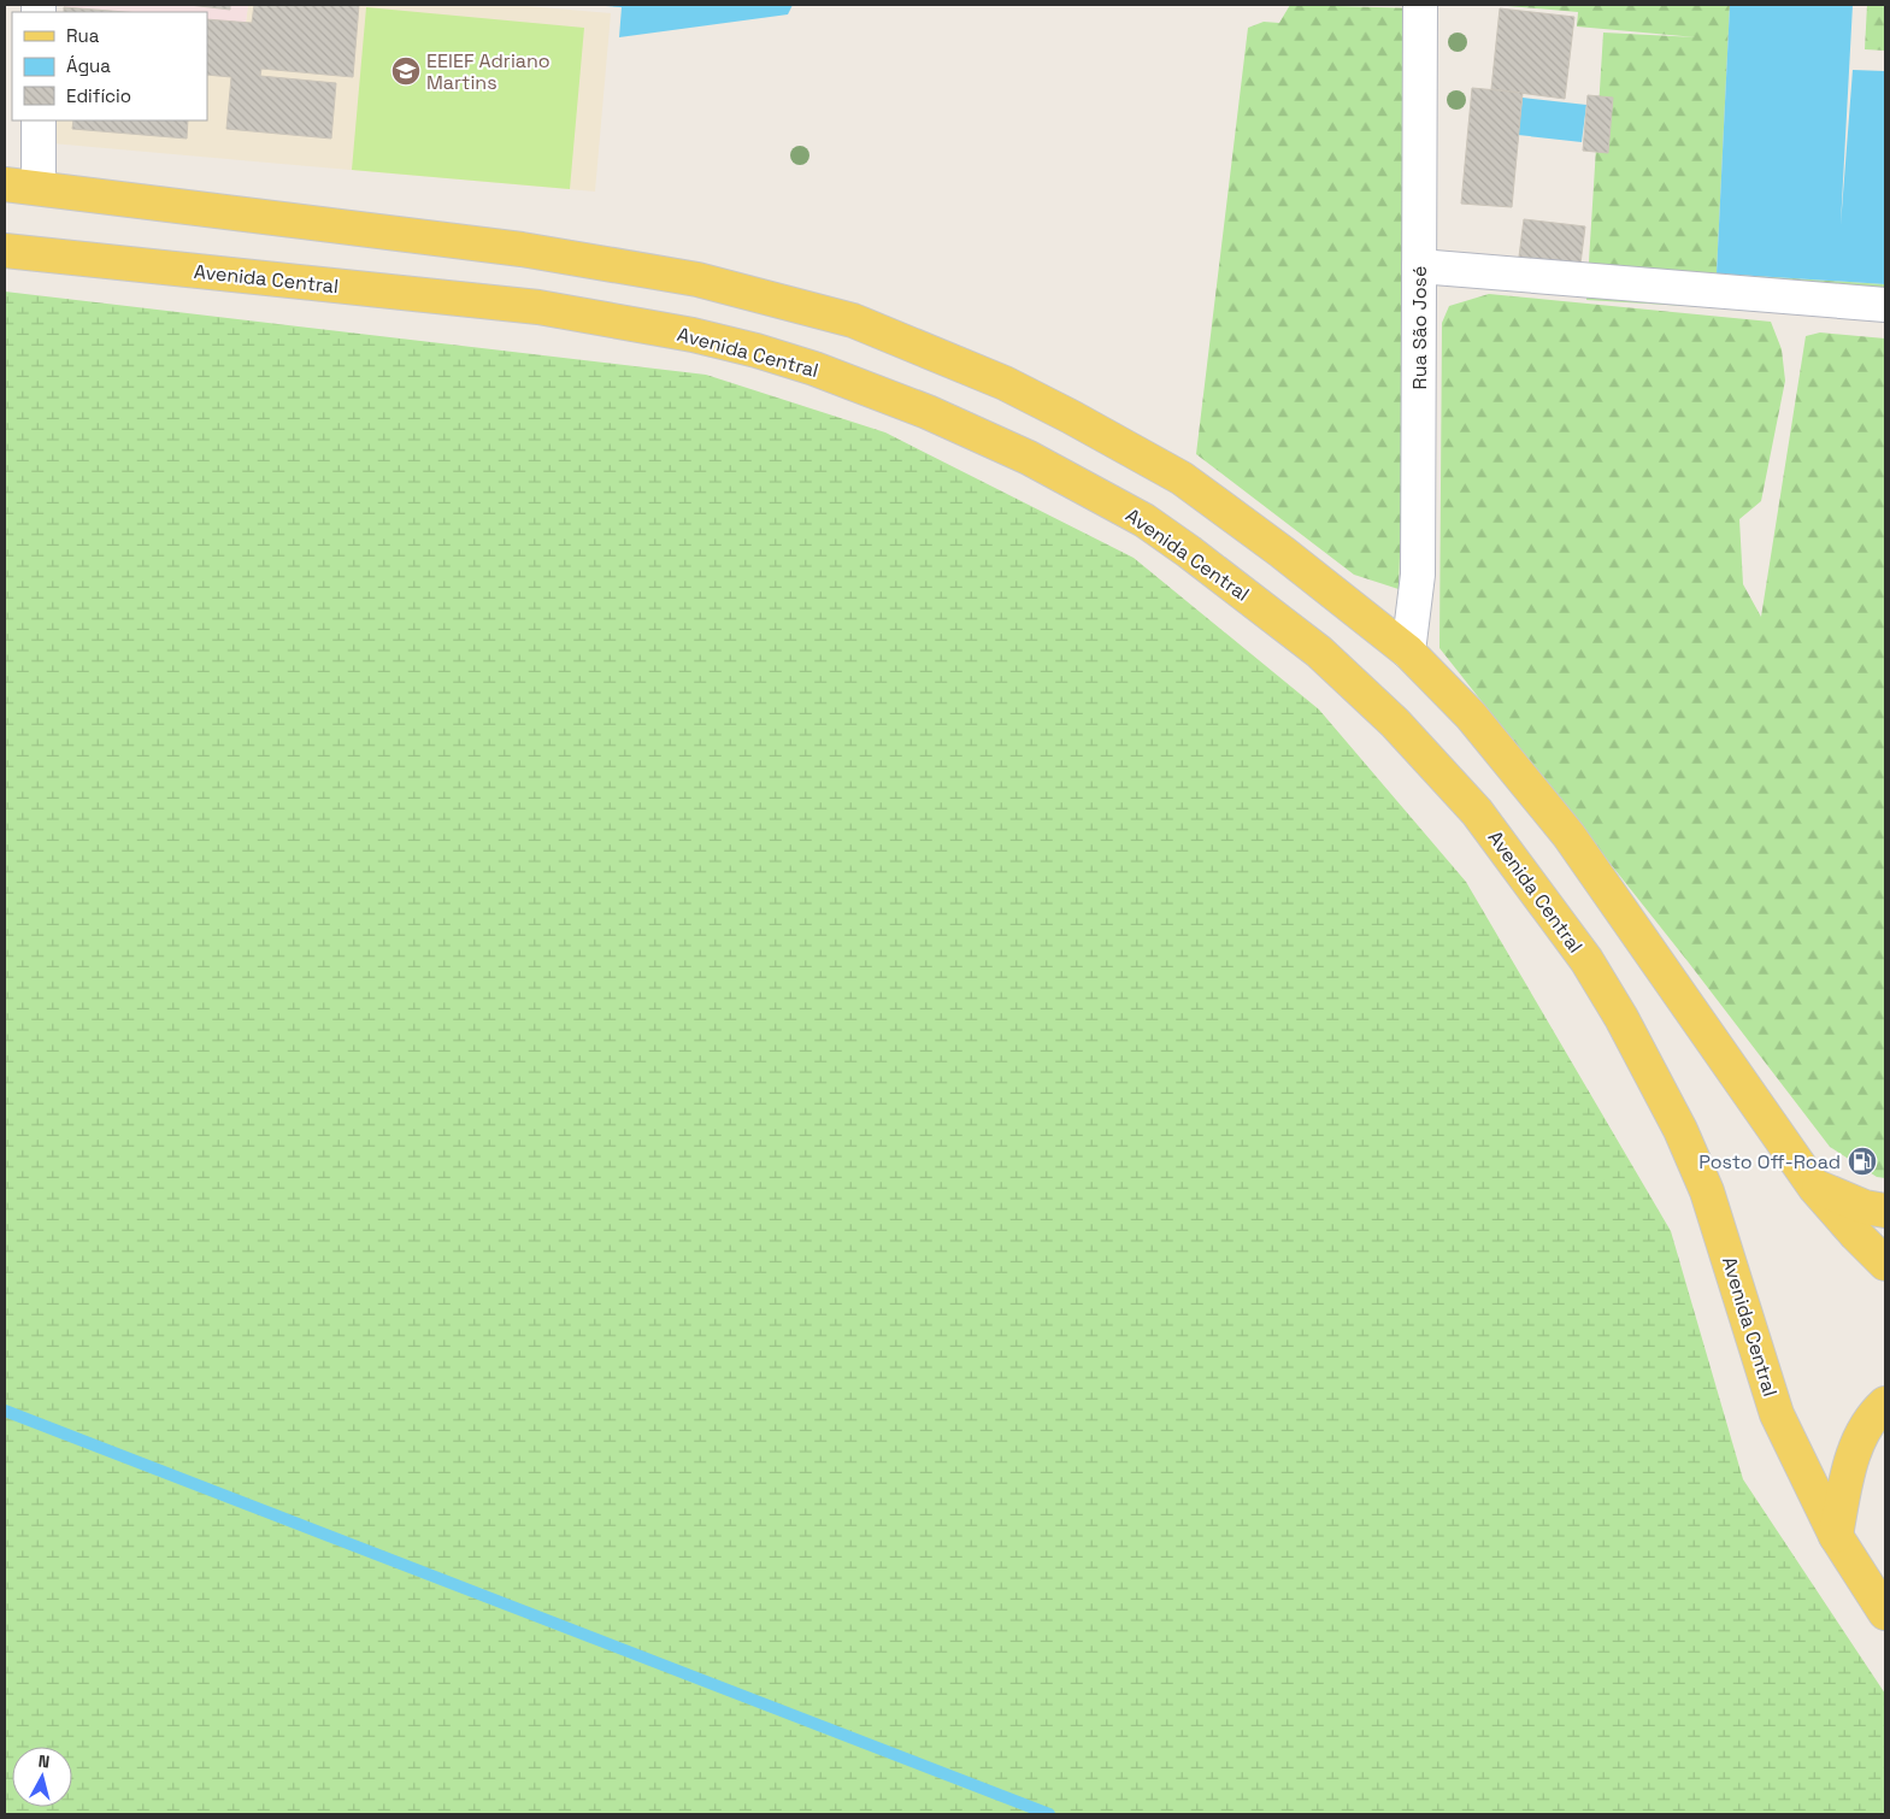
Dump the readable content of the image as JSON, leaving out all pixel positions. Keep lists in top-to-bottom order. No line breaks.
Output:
{"streets":{"main road":["Avenida Central"],"street":["Rua São José"]},"places":{"school or university":["EEIEF Adriano Martins"],"fuel station":["Posto Off-Road"]},"legend":["Rua","Água","Edifício"],"north":"top"}
